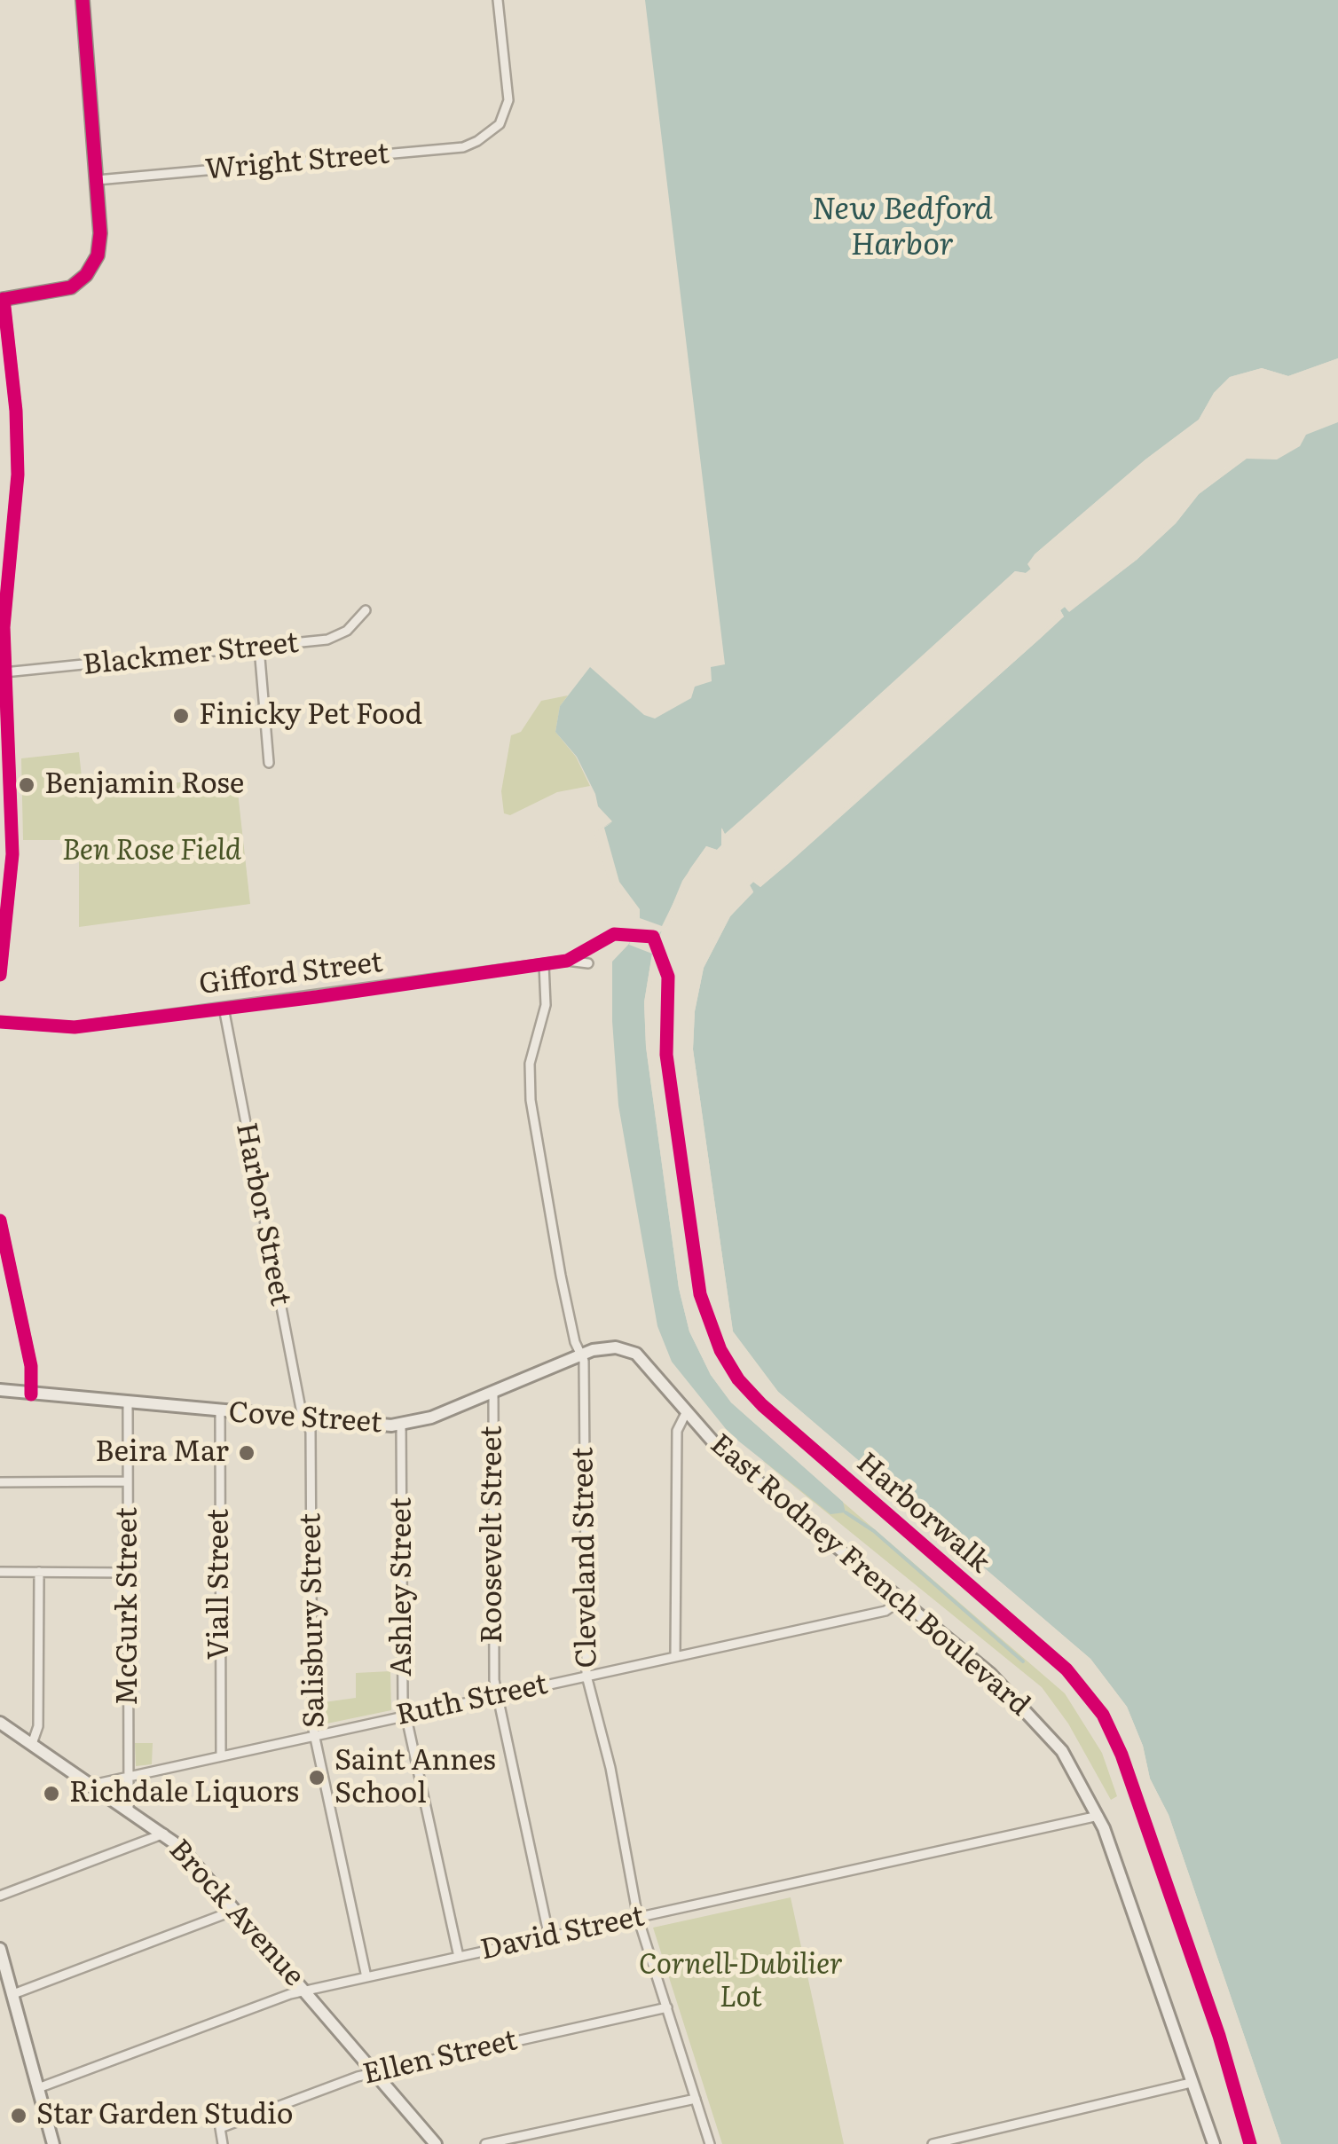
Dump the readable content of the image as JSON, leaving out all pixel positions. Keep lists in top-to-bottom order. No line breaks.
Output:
{"streets":{"main road":["Cove Street","East Rodney French Boulevard","Brock Avenue"],"street":["Wright Street","Blackmer Street","Gifford Street","Harbor Street","Roosevelt Street","Cleveland Street","Viall Street","Ashley Street","McGurk Street","Salisbury Street","Ruth Street","David Street","Ellen Street"],"cycle path":["Harborwalk"]},"crossings":[["Gifford Street","Harbor Street"],["Gifford Street","Cleveland Street"],["Harbor Street","Cove Street"],["Harbor Street","Salisbury Street"],["Cove Street","Roosevelt Street"],["Cove Street","Cleveland Street"],["Cove Street","East Rodney French Boulevard"],["Cove Street","Viall Street"],["Cove Street","Ashley Street"],["Cove Street","McGurk Street"],["Cove Street","Salisbury Street"],["Roosevelt Street","Ruth Street"],["Roosevelt Street","David Street"],["Cleveland Street","Ruth Street"],["Cleveland Street","David Street"],["Cleveland Street","Ellen Street"],["East Rodney French Boulevard","Ruth Street"],["East Rodney French Boulevard","David Street"],["Viall Street","Ruth Street"],["Ashley Street","Ruth Street"],["Ashley Street","David Street"],["McGurk Street","Ruth Street"],["McGurk Street","Brock Avenue"],["Salisbury Street","Ruth Street"],["Salisbury Street","David Street"],["Ruth Street","Brock Avenue"],["Brock Avenue","David Street"],["Brock Avenue","Ellen Street"]],"water":["New Bedford Harbor"],"parks":["Ben Rose Field","Cornell-Dubilier Lot"],"places":["Finicky Pet Food","Benjamin Rose","Beira Mar","Saint Annes School","Richdale Liquors","Star Garden Studio"]}
